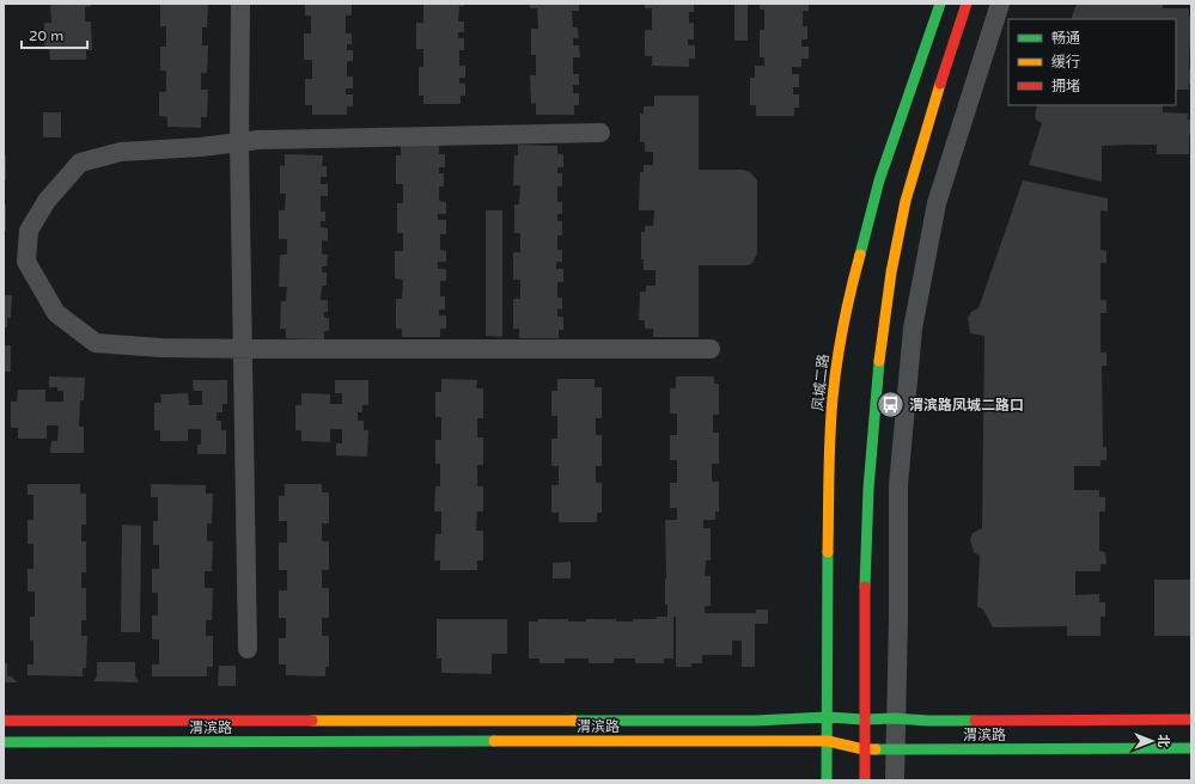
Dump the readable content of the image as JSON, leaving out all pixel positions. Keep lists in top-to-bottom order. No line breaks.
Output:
{"streets":{"street":["凤城二路","渭滨路"]},"crossings":[["凤城二路","渭滨路"]],"places":{"bus stop":["渭滨路凤城二路口"]},"legend":["畅通","缓行","拥堵"],"scale_bar":"20 m","north":"right"}
